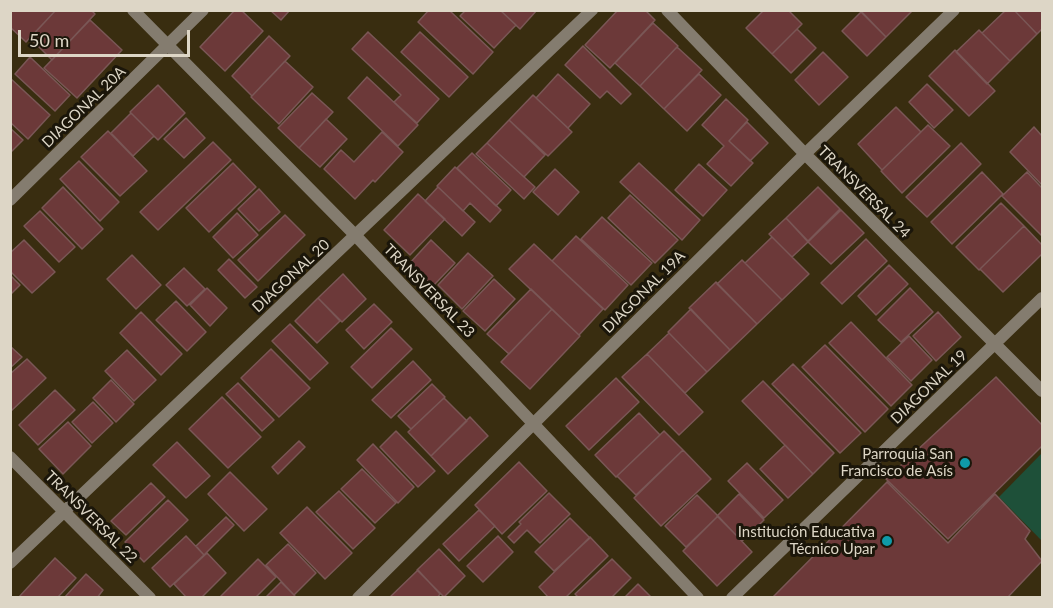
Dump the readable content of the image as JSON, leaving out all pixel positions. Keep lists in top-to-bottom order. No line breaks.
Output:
{"streets":{"street":["DIAGONAL 20A","TRANSVERSAL 24","DIAGONAL 20","TRANSVERSAL 23","DIAGONAL 19A","DIAGONAL 19","TRANSVERSAL 22"]},"crossings":[["DIAGONAL 20A","TRANSVERSAL 23"],["TRANSVERSAL 24","DIAGONAL 19A"],["TRANSVERSAL 24","DIAGONAL 19"],["DIAGONAL 20","TRANSVERSAL 23"],["DIAGONAL 20","TRANSVERSAL 22"],["TRANSVERSAL 23","DIAGONAL 19A"]],"places":["Parroquia San Francisco de Asís","Institución Educativa Técnico Upar"],"scale_bar":"50 m"}
